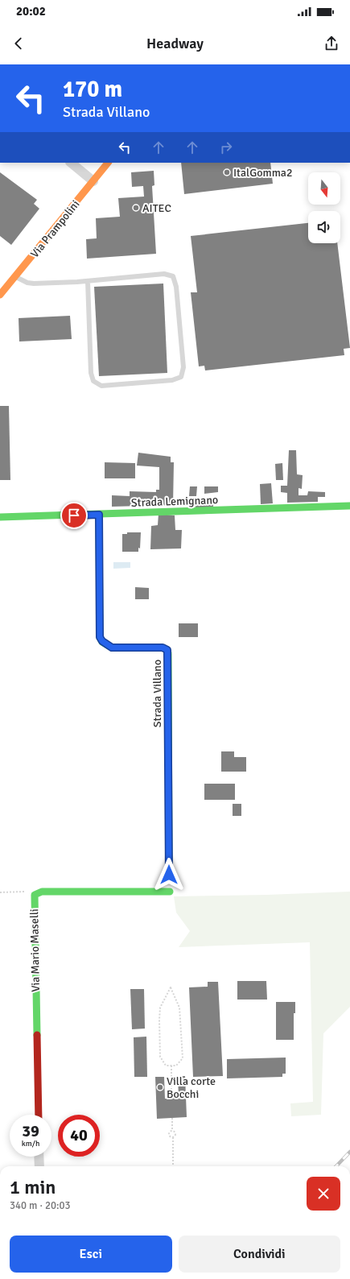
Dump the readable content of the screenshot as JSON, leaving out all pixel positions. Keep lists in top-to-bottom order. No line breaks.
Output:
{"streets":{"street":["Via Prampolini","Strada Lemignano","Strada Villano","Via Mario Maselli"]},"crossings":[["Strada Lemignano","Strada Villano"]],"places":["ItalGomma2","AITEC","Villa corte Bocchi"],"north":"bottom","page":{"status":"20:02","header":"Headway","turn":["170 m","Strada Villano"],"speed":"39 km/h","limit":"40","heading":["1 min","340 m · 20:03"],"buttons":["Esci","Condividi"]}}
